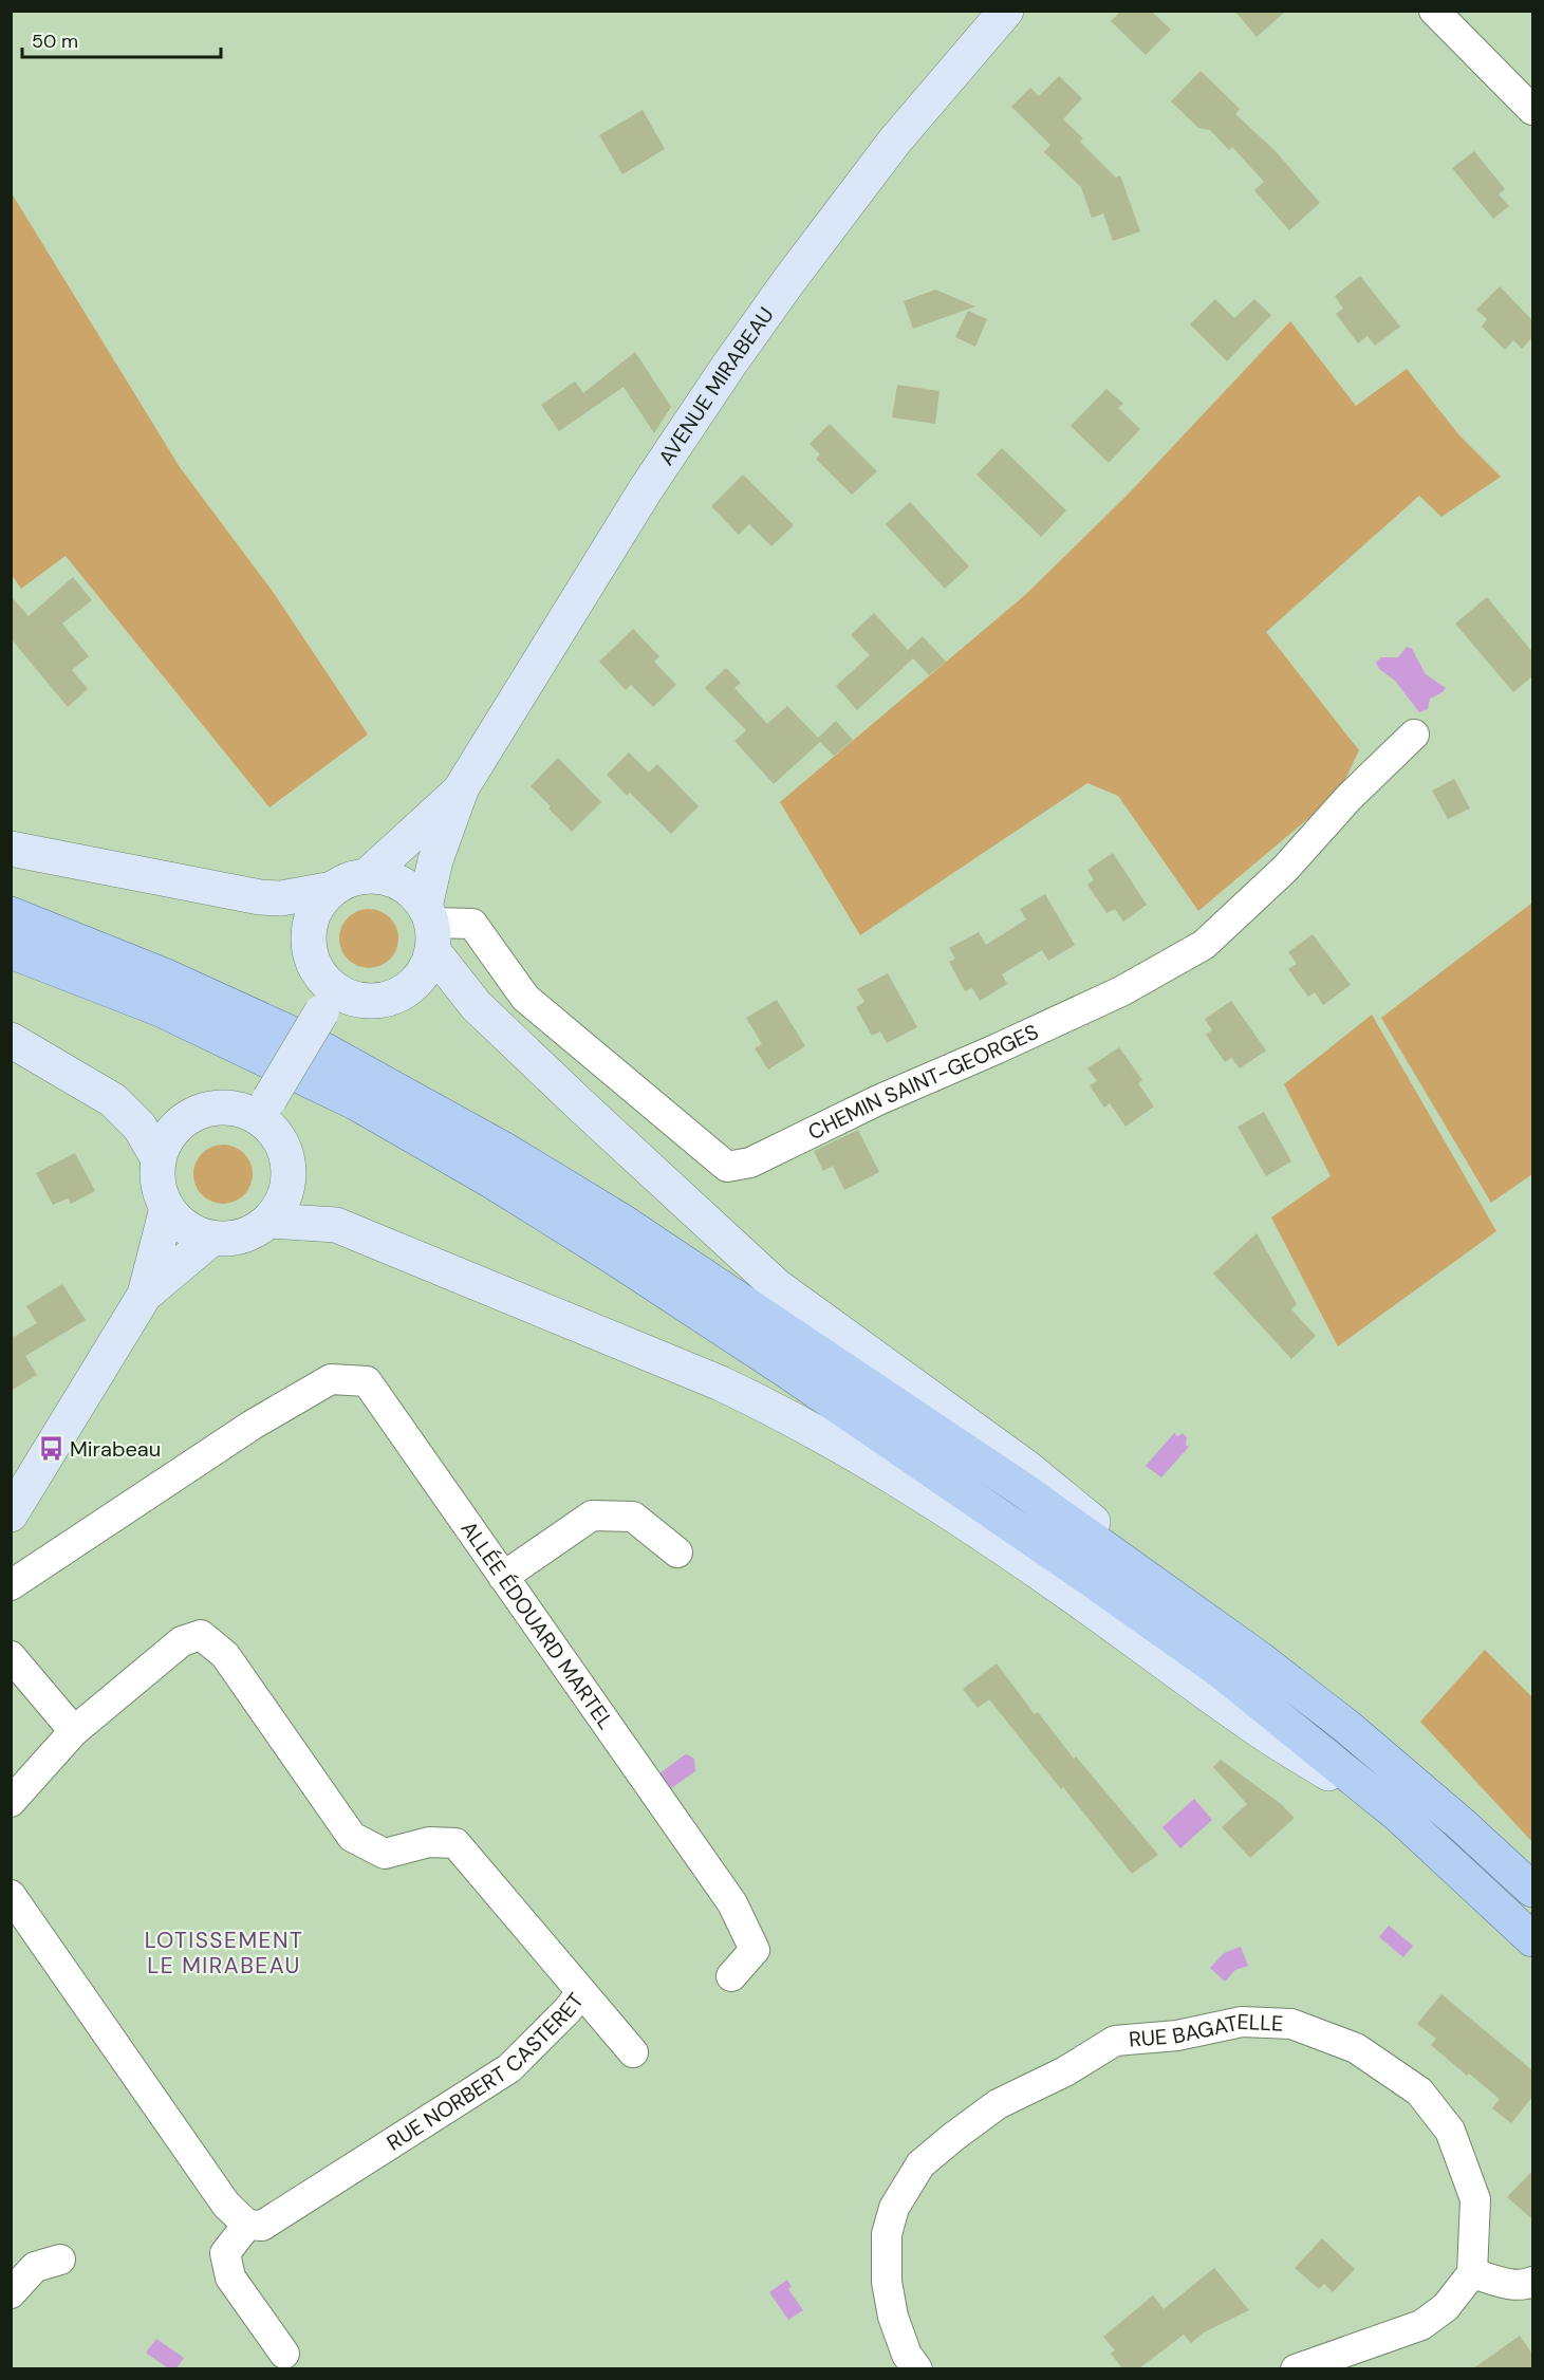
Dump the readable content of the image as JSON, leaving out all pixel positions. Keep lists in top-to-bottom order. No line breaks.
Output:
{"streets":{"main road":["AVENUE MIRABEAU"],"street":["CHEMIN SAINT-GEORGES","ALLÉE ÉDOUARD MARTEL","RUE BAGATELLE","RUE NORBERT CASTERET"]},"districts":["LOTISSEMENT LE MIRABEAU"],"places":{"bus stop":["Mirabeau"]},"scale_bar":"50 m"}
